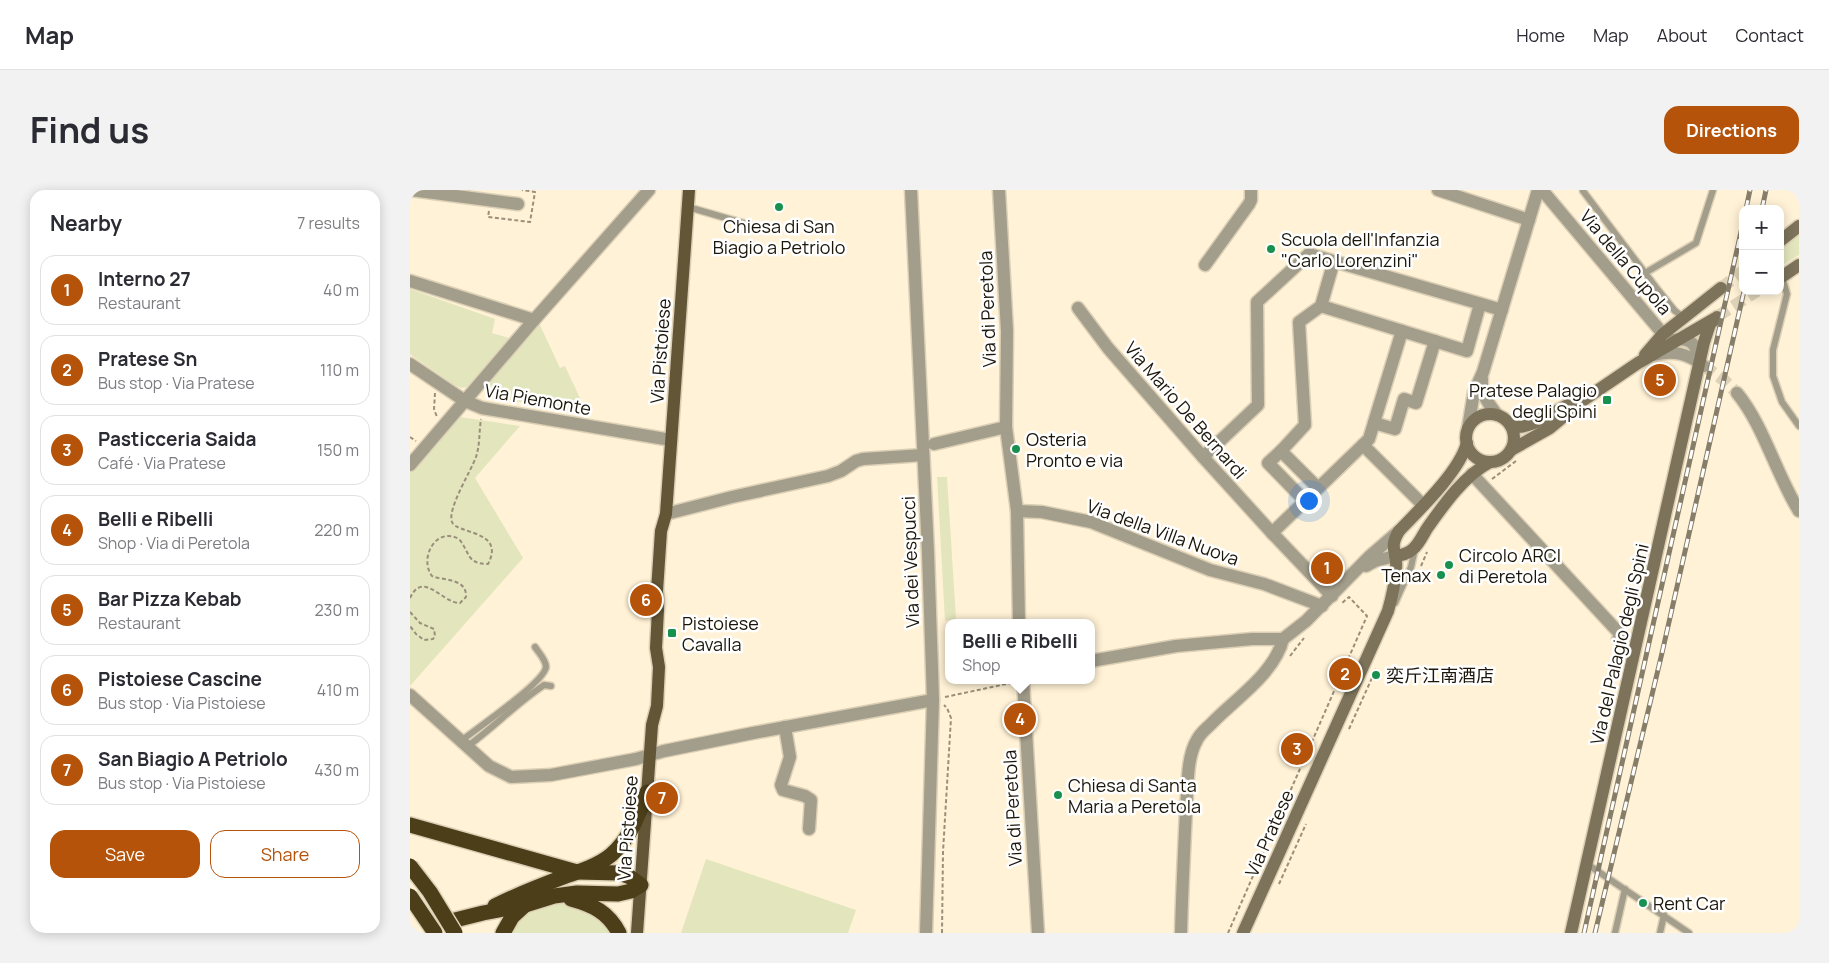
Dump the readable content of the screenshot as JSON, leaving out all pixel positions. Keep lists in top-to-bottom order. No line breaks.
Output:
{"streets":{"main road":["Via Pistoiese","Via del Palagio degli Spini","Via Pratese"],"street":["Via della Cupola","Via di Peretola","Via Piemonte","Via Mario De Bernardi","Via della Villa Nuova","Via dei Vespucci"]},"crossings":[["Via di Peretola","Via della Villa Nuova"],["Via Pistoiese","Via Piemonte"]],"places":{"other":["Chiesa di San Biagio a Petriolo","Scuola dell'Infanzia \"Carlo Lorenzini\"","Osteria Pronto e via","Circolo ARCI di Peretola","Tenax","奕斤江南酒店","Chiesa di Santa Maria a Peretola","Rent Car"],"transit":["Pratese Palagio degli Spini","Pistoiese Cavalla"]},"page":{"header":"Map","nav":["Home","Map","About","Contact"],"title":"Find us","buttons":["Directions",["Save","Share"]],"heading":["Nearby","7 results"],"map_buttons":["+","−"],"list":[{"mark":"1","name":"Interno 27","note":"Restaurant","value":"40 m"},{"mark":"2","name":"Pratese Sn","note":"Bus stop · Via Pratese","value":"110 m"},{"mark":"3","name":"Pasticceria Saida","note":"Café · Via Pratese","value":"150 m"},{"mark":"4","name":"Belli e Ribelli","note":"Shop · Via di Peretola","value":"220 m"},{"mark":"5","name":"Bar Pizza Kebab","note":"Restaurant","value":"230 m"},{"mark":"6","name":"Pistoiese Cascine","note":"Bus stop · Via Pistoiese","value":"410 m"},{"mark":"7","name":"San Biagio A Petriolo","note":"Bus stop · Via Pistoiese","value":"430 m"}],"pins":["5","1","6","2","4","3","7"],"popup":["Belli e Ribelli","Shop"]}}
